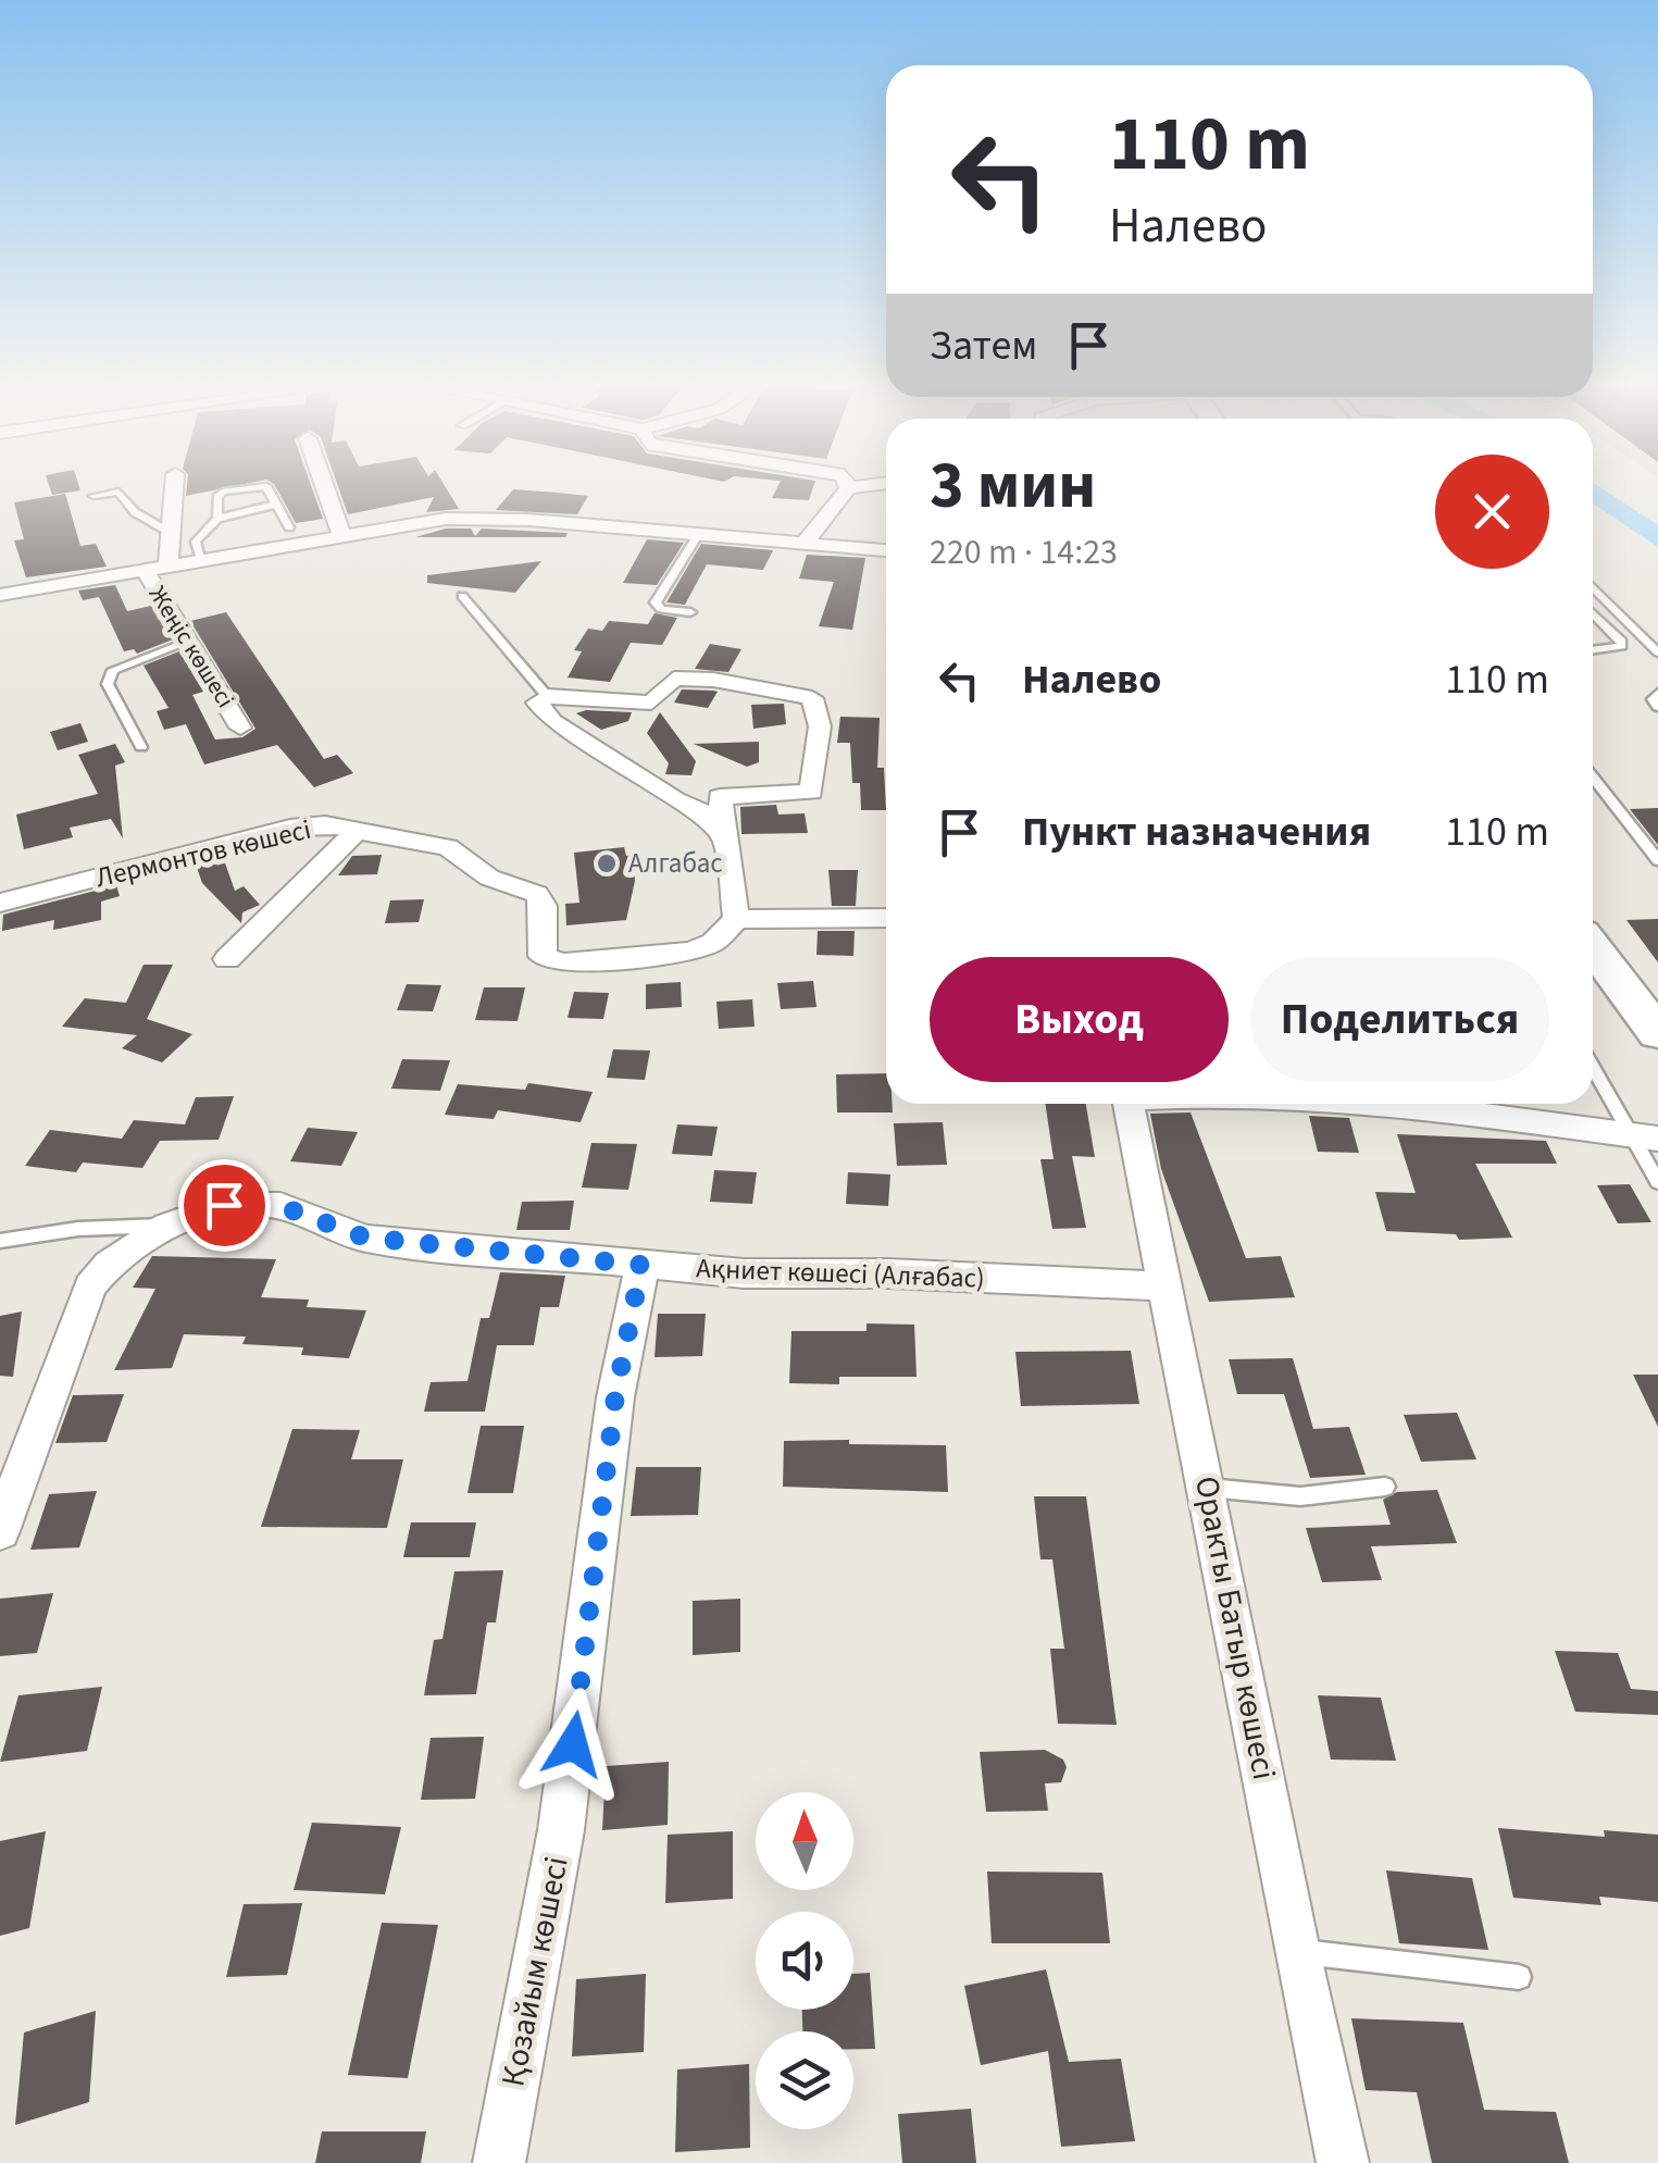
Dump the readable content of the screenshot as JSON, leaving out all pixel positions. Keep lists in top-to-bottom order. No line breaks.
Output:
{"streets":{"street":["Жеңіс көшесі","Лермонтов көшесі","Ақниет көшесі (Алғабас)","Оракты Батыр көшесі","Қозайым көшесі"]},"crossings":[["Ақниет көшесі (Алғабас)","Оракты Батыр көшесі"],["Ақниет көшесі (Алғабас)","Қозайым көшесі"]],"places":["Алгабас"],"north":"top","page":{"turn":["110 m","Налево"],"then":"Затем","heading":["3 мин","220 m · 14:23"],"list":[{"name":"Налево","value":"110 m"},{"name":"Пункт назначения","value":"110 m"}],"buttons":["Выход","Поделиться"]}}
